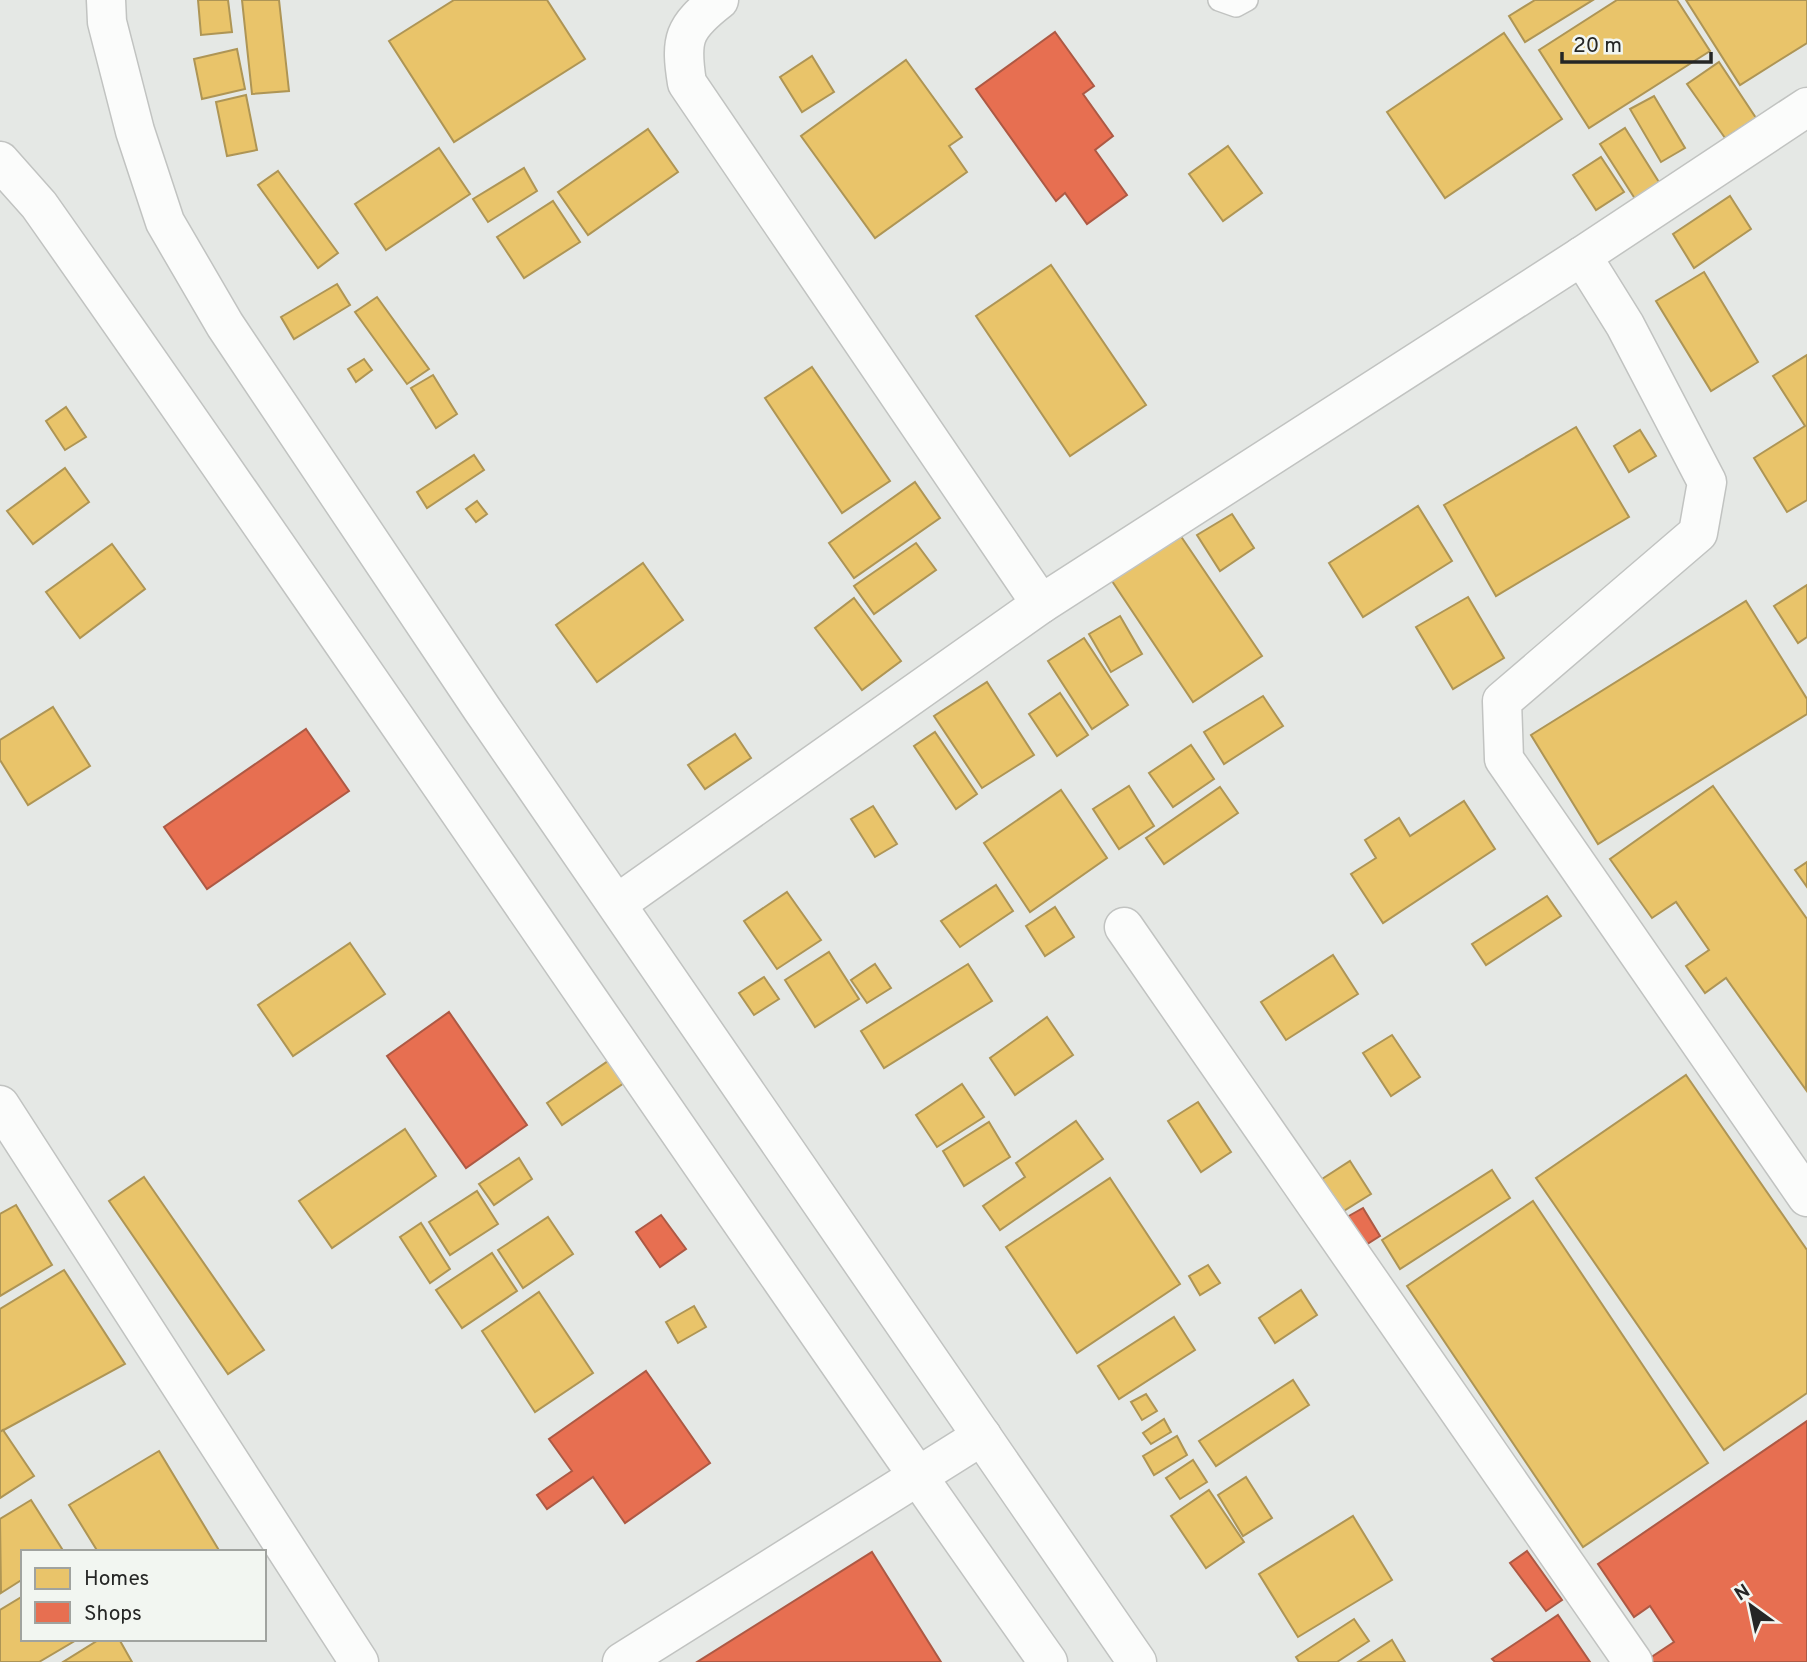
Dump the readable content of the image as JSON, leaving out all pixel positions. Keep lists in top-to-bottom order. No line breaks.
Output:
{"legend":["Homes","Shops"],"scale_bar":"20 m","north":"top left"}
